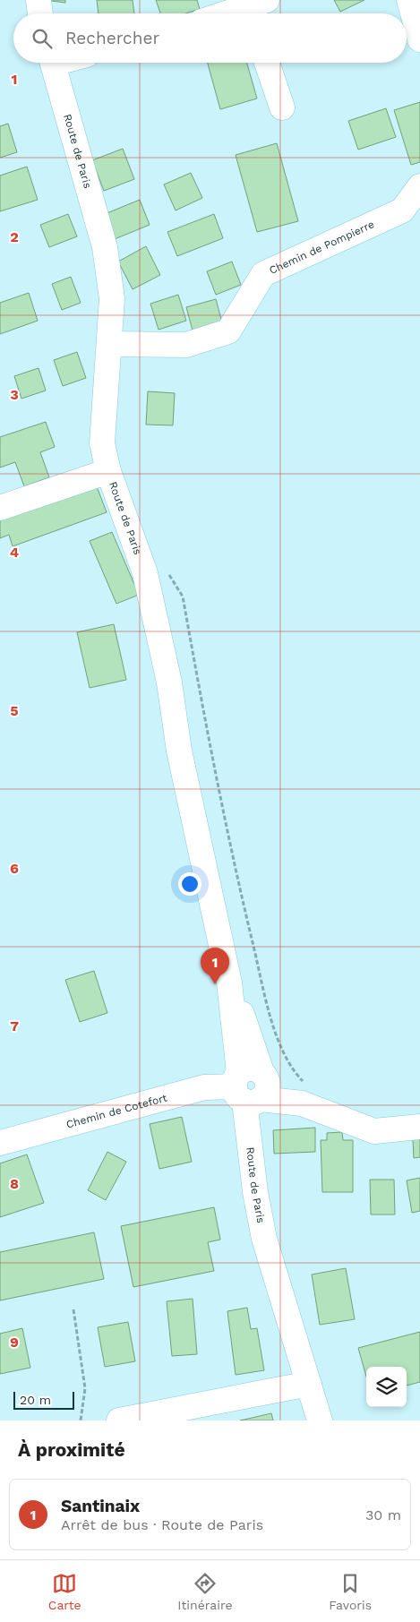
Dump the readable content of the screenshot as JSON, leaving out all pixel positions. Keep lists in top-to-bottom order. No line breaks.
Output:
{"streets":{"street":["Route de Paris","Chemin de Pompierre","Chemin de Cotefort"]},"crossings":[["Route de Paris","Chemin de Pompierre"],["Route de Paris","Chemin de Cotefort"]],"scale_bar":"20 m","page":{"search":"Rechercher","pins":"1","scale":"20 m","heading":"À proximité","list":[{"mark":"1","name":"Santinaix","note":"Arrêt de bus · Route de Paris","value":"30 m"}],"nav":["Carte","Itinéraire","Favoris"]},"grid":{"rows":["1","2","3","4","5","6","7","8","9"]}}
